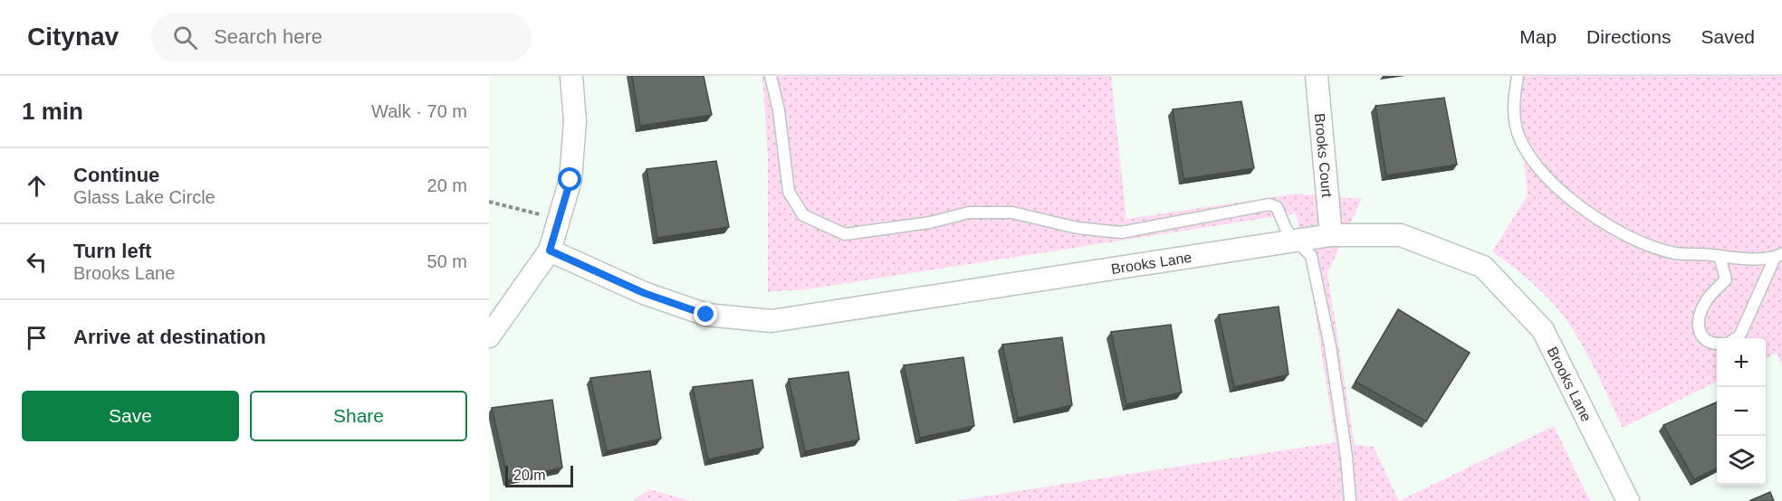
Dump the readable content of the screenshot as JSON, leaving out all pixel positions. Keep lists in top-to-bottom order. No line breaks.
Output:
{"streets":{"street":["Brooks Court","Brooks Lane"]},"crossings":[["Brooks Court","Brooks Lane"]],"scale_bar":"20 m","page":{"header":"Citynav","search":"Search here","nav":["Map","Directions","Saved"],"heading":["1 min","Walk · 70 m"],"list":[["Continue","Glass Lake Circle","20 m"],["Turn left","Brooks Lane","50 m"],"Arrive at destination"],"map_buttons":["+","−"],"buttons":["Save","Share"],"scale":"20 m"}}
